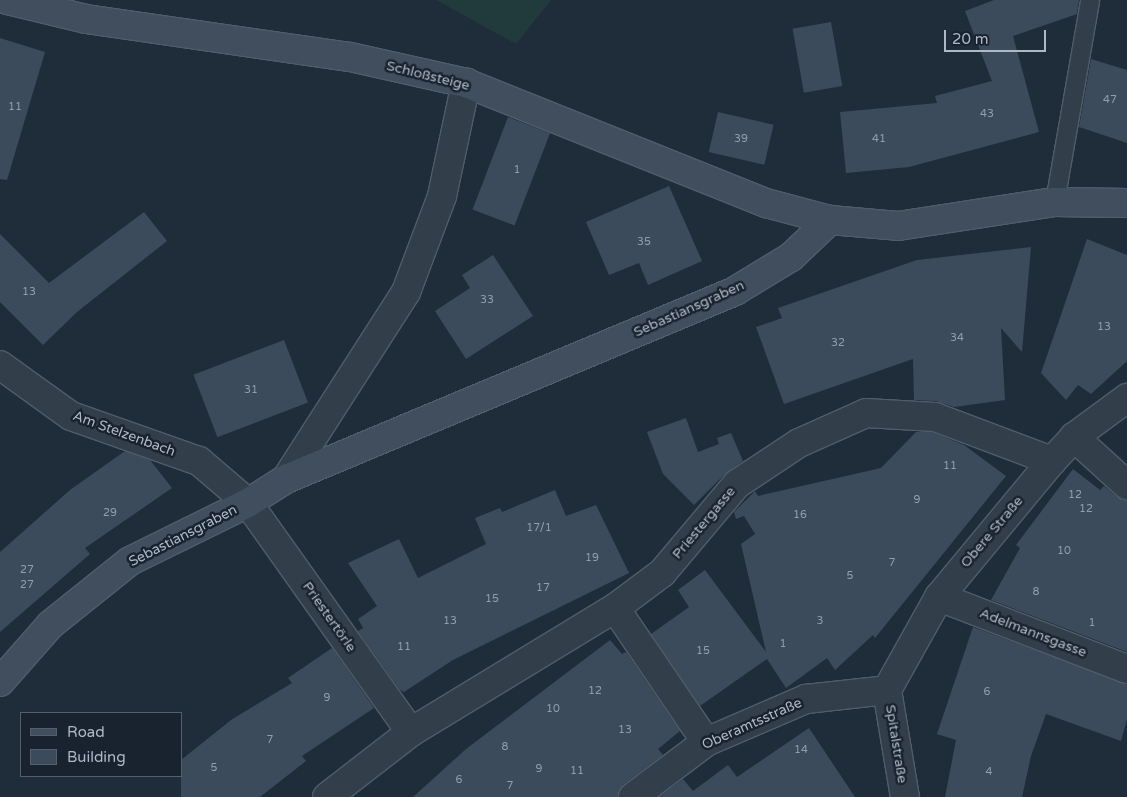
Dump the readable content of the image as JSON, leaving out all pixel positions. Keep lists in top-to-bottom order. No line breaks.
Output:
{"streets":{"street":["Schloßsteige","Sebastiansgraben","Am Stelzenbach","Priestergasse","Obere Straße","Priestertörle","Adelmannsgasse","Oberamtsstraße","Spitalstraße"]},"crossings":[["Schloßsteige","Sebastiansgraben"],["Sebastiansgraben","Am Stelzenbach"],["Sebastiansgraben","Priestertörle"],["Am Stelzenbach","Priestertörle"],["Priestergasse","Obere Straße"],["Priestergasse","Priestertörle"],["Obere Straße","Adelmannsgasse"],["Obere Straße","Oberamtsstraße"],["Obere Straße","Spitalstraße"],["Oberamtsstraße","Spitalstraße"]],"house_numbers":["47","11","43","39","41","1","35","13","33","13","34","32","31","11","12","9","12","29","16","17/1","10","19","7","27","5","27","17","8","15","13","3","1","1","11","15","12","6","9","10","13","7","8","14","5","9","11","4","6","7"],"legend":["Road","Building"],"scale_bar":"20 m"}
